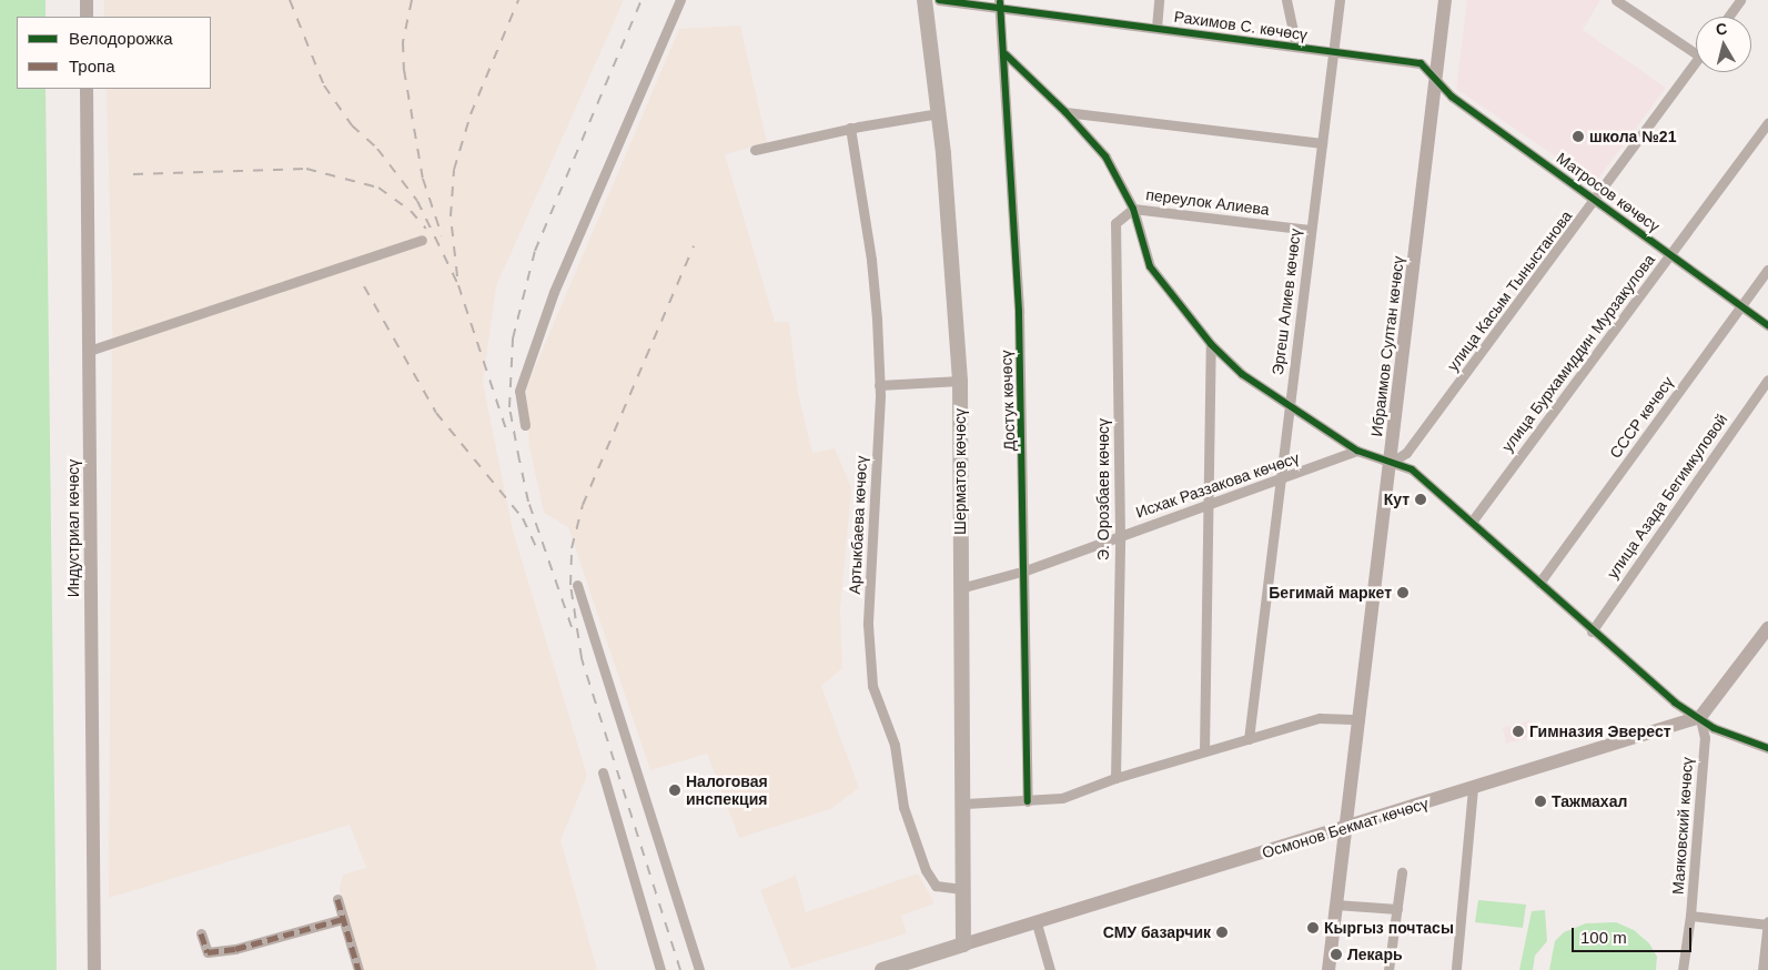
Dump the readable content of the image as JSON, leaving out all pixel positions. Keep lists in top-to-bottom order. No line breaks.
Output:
{"streets":{"main road":["Ибраимов Султан көчөсү","Шерматов көчөсү","Индустриал көчөсү","Осмонов Бекмат көчөсү"],"street":["Рахимов С. көчөсү","Матросов көчөсү","переулок Алиева","улица Касым Тыныстанова","Эргеш Алиев көчөсү","улица Бурхамиддин Мурзакулова","Достук көчөсү","СССР көчөсү","Исхак Раззакова көчөсү","Э. Орозбаев көчөсү","улица Азада Бегимкуловой","Артыкбаева көчөсү","Маяковский көчөсү"]},"crossings":[["Рахимов С. көчөсү","Матросов көчөсү"],["Рахимов С. көчөсү","Эргеш Алиев көчөсү"],["Рахимов С. көчөсү","Ибраимов Султан көчөсү"],["Рахимов С. көчөсү","Достук көчөсү"],["Матросов көчөсү","улица Касым Тыныстанова"],["Матросов көчөсү","Ибраимов Султан көчөсү"],["Матросов көчөсү","улица Бурхамиддин Мурзакулова"],["Матросов көчөсү","СССР көчөсү"],["переулок Алиева","Эргеш Алиев көчөсү"],["переулок Алиева","Э. Орозбаев көчөсү"],["улица Касым Тыныстанова","Ибраимов Султан көчөсү"],["Эргеш Алиев көчөсү","Исхак Раззакова көчөсү"],["Ибраимов Султан көчөсү","Осмонов Бекмат көчөсү"],["Достук көчөсү","Исхак Раззакова көчөсү"],["Шерматов көчөсү","Исхак Раззакова көчөсү"],["Шерматов көчөсү","Артыкбаева көчөсү"],["Шерматов көчөсү","Осмонов Бекмат көчөсү"],["Исхак Раззакова көчөсү","Э. Орозбаев көчөсү"],["Маяковский көчөсү","Осмонов Бекмат көчөсү"]],"places":["школа №21","Кут","Бегимай маркет","Гимназия Эверест","Налоговая инспекция","Тажмахал","Кыргыз почтасы","СМУ базарчик","Лекарь"],"legend":["Велодорожка","Тропа"],"scale_bar":"100 m","north":"top"}
